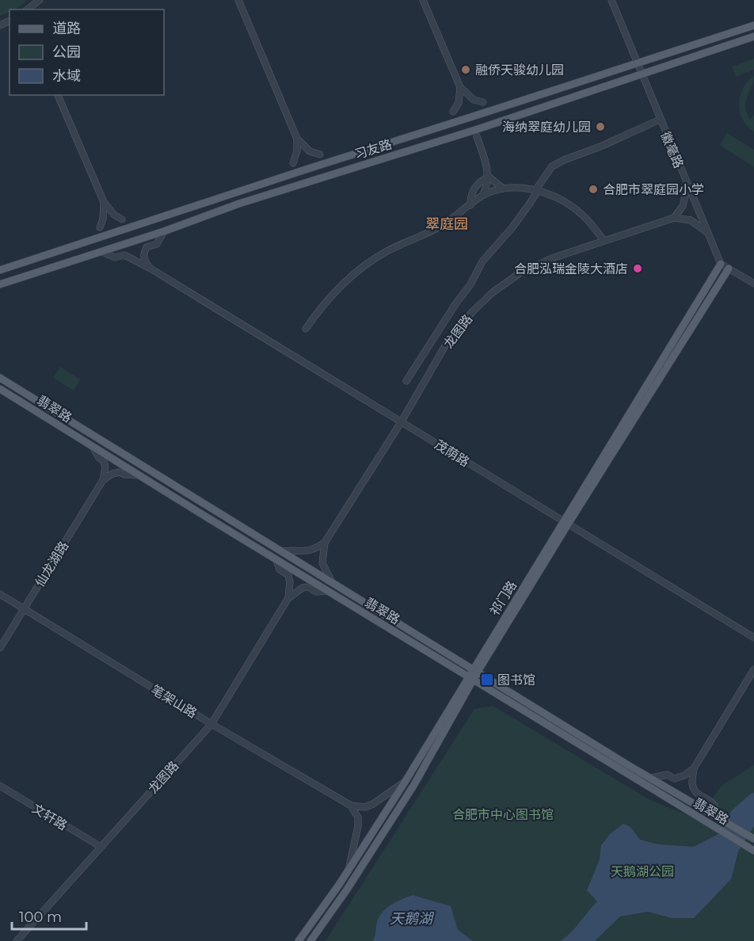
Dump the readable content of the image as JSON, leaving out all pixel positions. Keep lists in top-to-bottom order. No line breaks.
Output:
{"streets":{"main road":["习友路","翡翠路","祁门路"],"street":["徽毫路","龙图路","茂荫路","仙龙湖路","笔架山路","文轩路"]},"crossings":[["习友路","徽毫路"],["习友路","茂荫路"],["徽毫路","祁门路"],["龙图路","茂荫路"],["龙图路","笔架山路"],["龙图路","文轩路"],["翡翠路","祁门路"],["茂荫路","祁门路"],["仙龙湖路","笔架山路"]],"districts":["翠庭园"],"water":["天鹅湖"],"parks":["合肥市中心图书馆","天鹅湖公园"],"places":{"other":["融侨天骏幼儿园","海纳翠庭幼儿园","合肥市翠庭园小学","合肥泓瑞金陵大酒店"],"transit":["图书馆"]},"legend":["道路","公园","水域"],"scale_bar":"100 m"}
